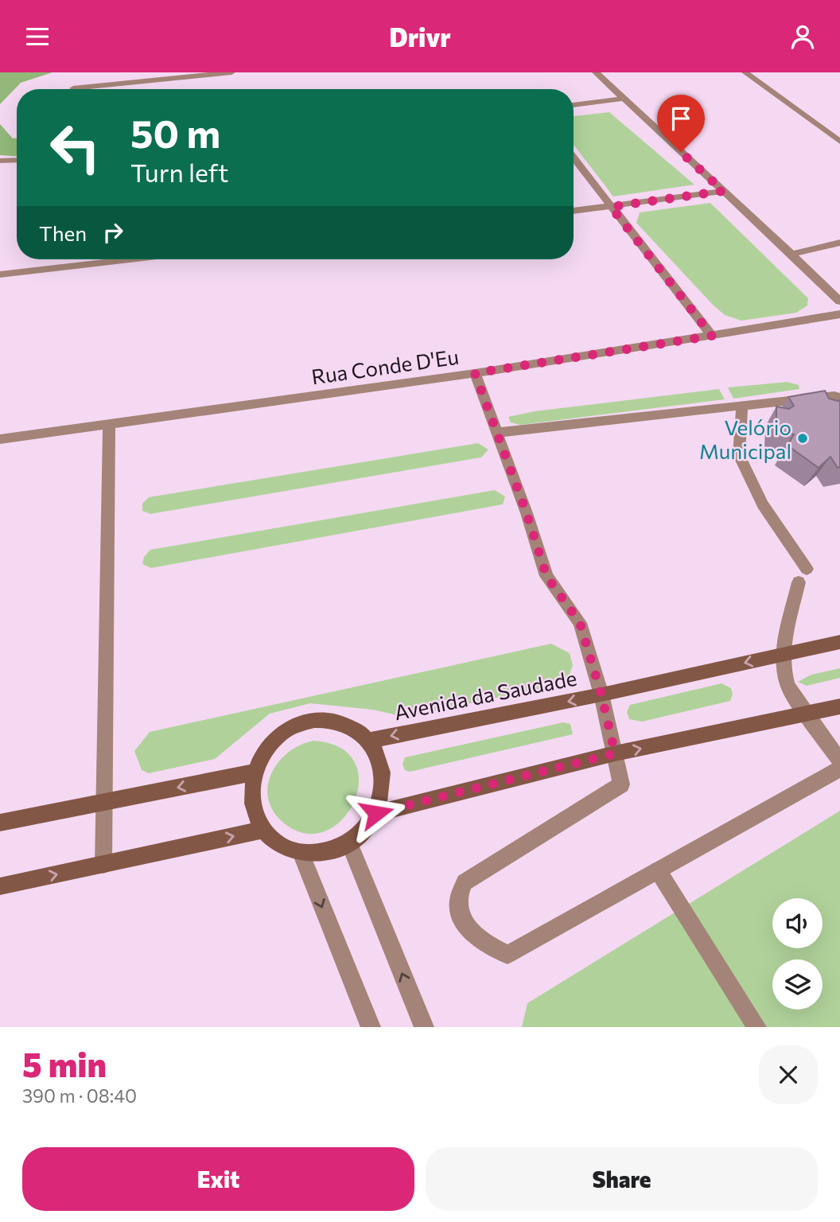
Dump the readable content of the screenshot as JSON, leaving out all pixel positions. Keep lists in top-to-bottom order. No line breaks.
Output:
{"streets":{"street":["Rua Conde D'Eu","Avenida da Saudade"]},"places":["Velório Municipal"],"page":{"header":"Drivr","turn":["50 m","Turn left"],"then":"Then","heading":["5 min","390 m · 08:40"],"buttons":["Exit","Share"]}}
